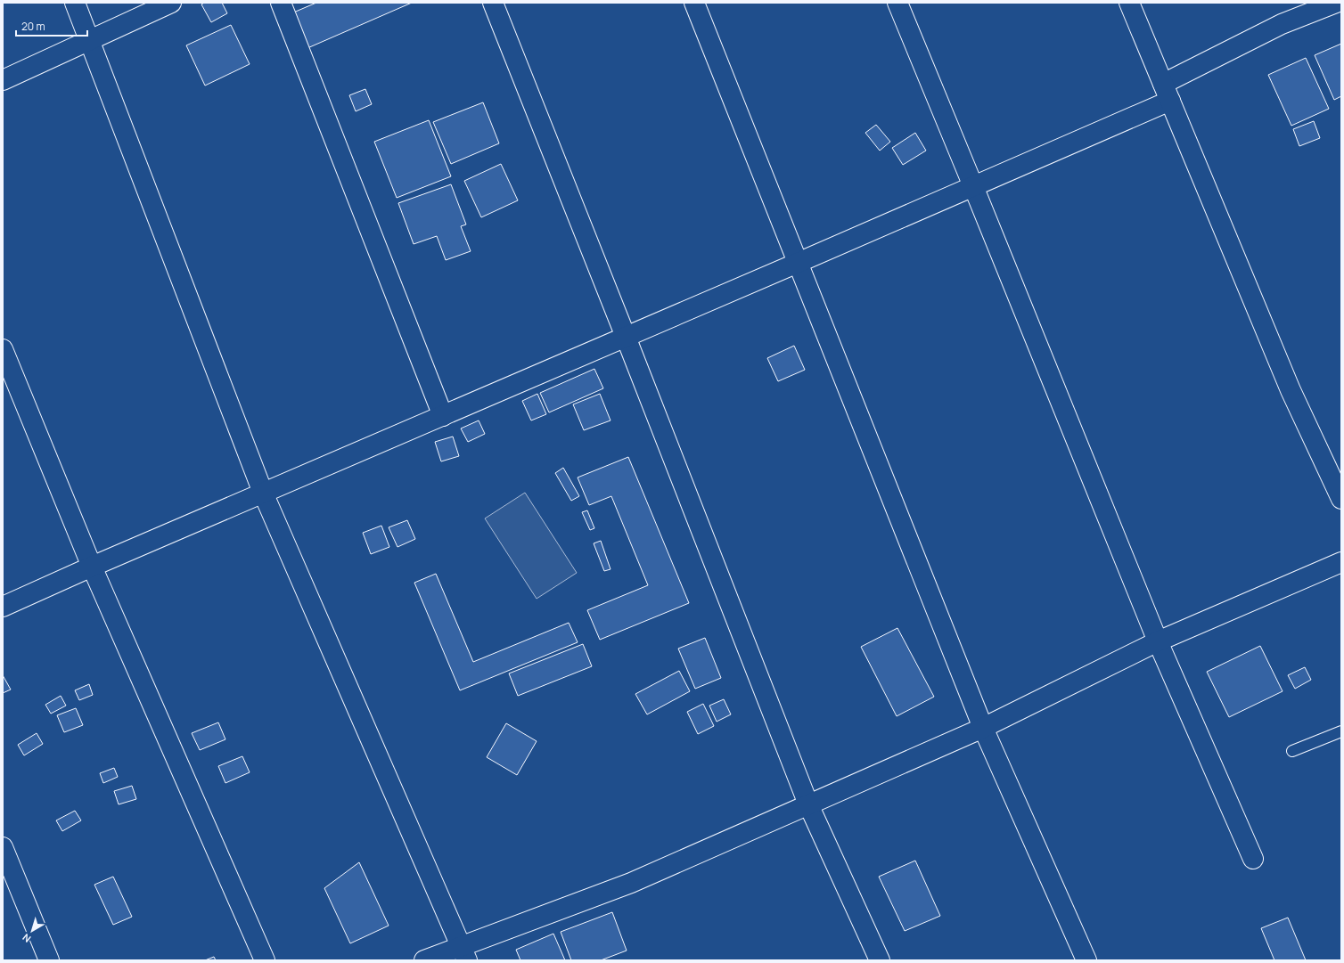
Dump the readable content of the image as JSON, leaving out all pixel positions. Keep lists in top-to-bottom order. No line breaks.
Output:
{"scale_bar":"20 m","north":"bottom left"}
